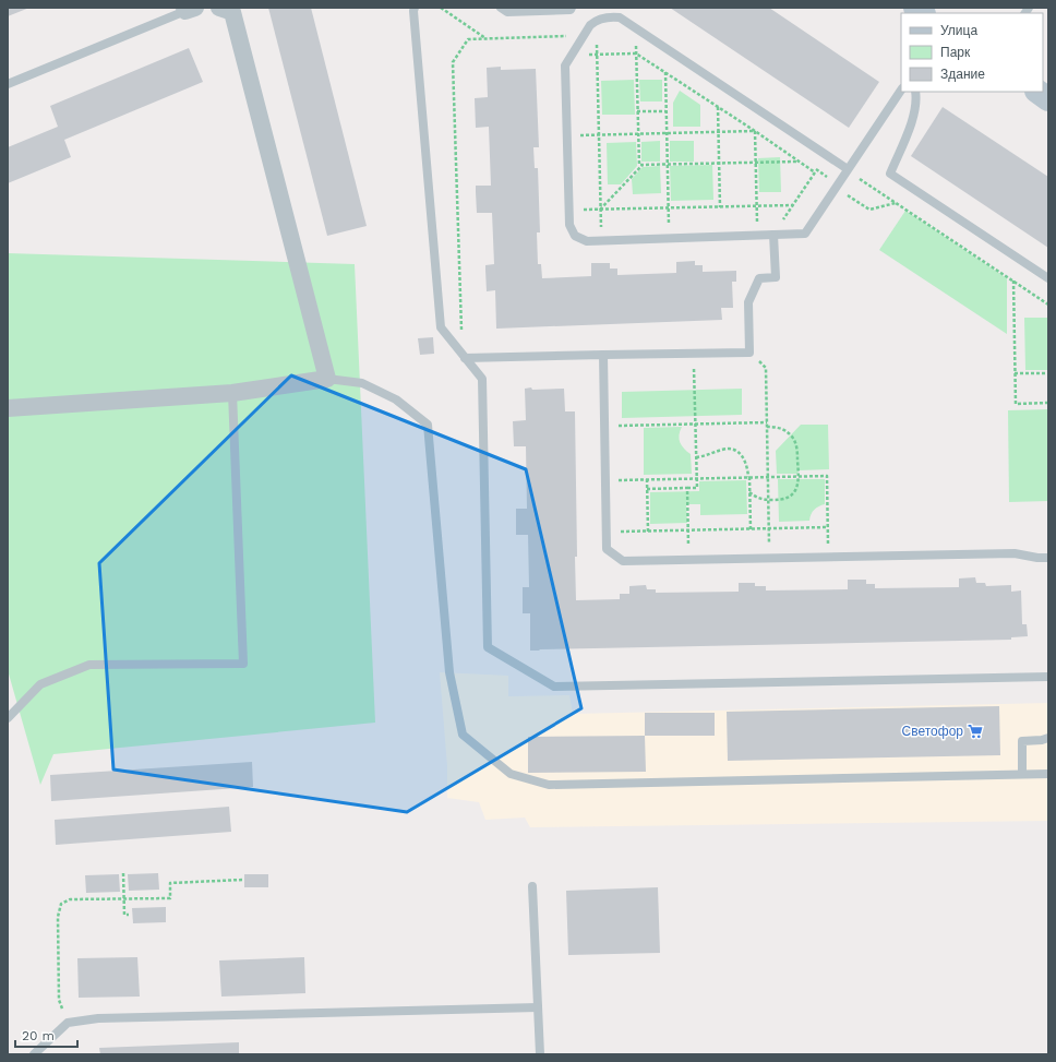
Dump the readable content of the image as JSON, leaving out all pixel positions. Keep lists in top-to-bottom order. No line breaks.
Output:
{"places":{"supermarket":["Светофор"]},"legend":["Улица","Парк","Здание"],"scale_bar":"20 m"}
